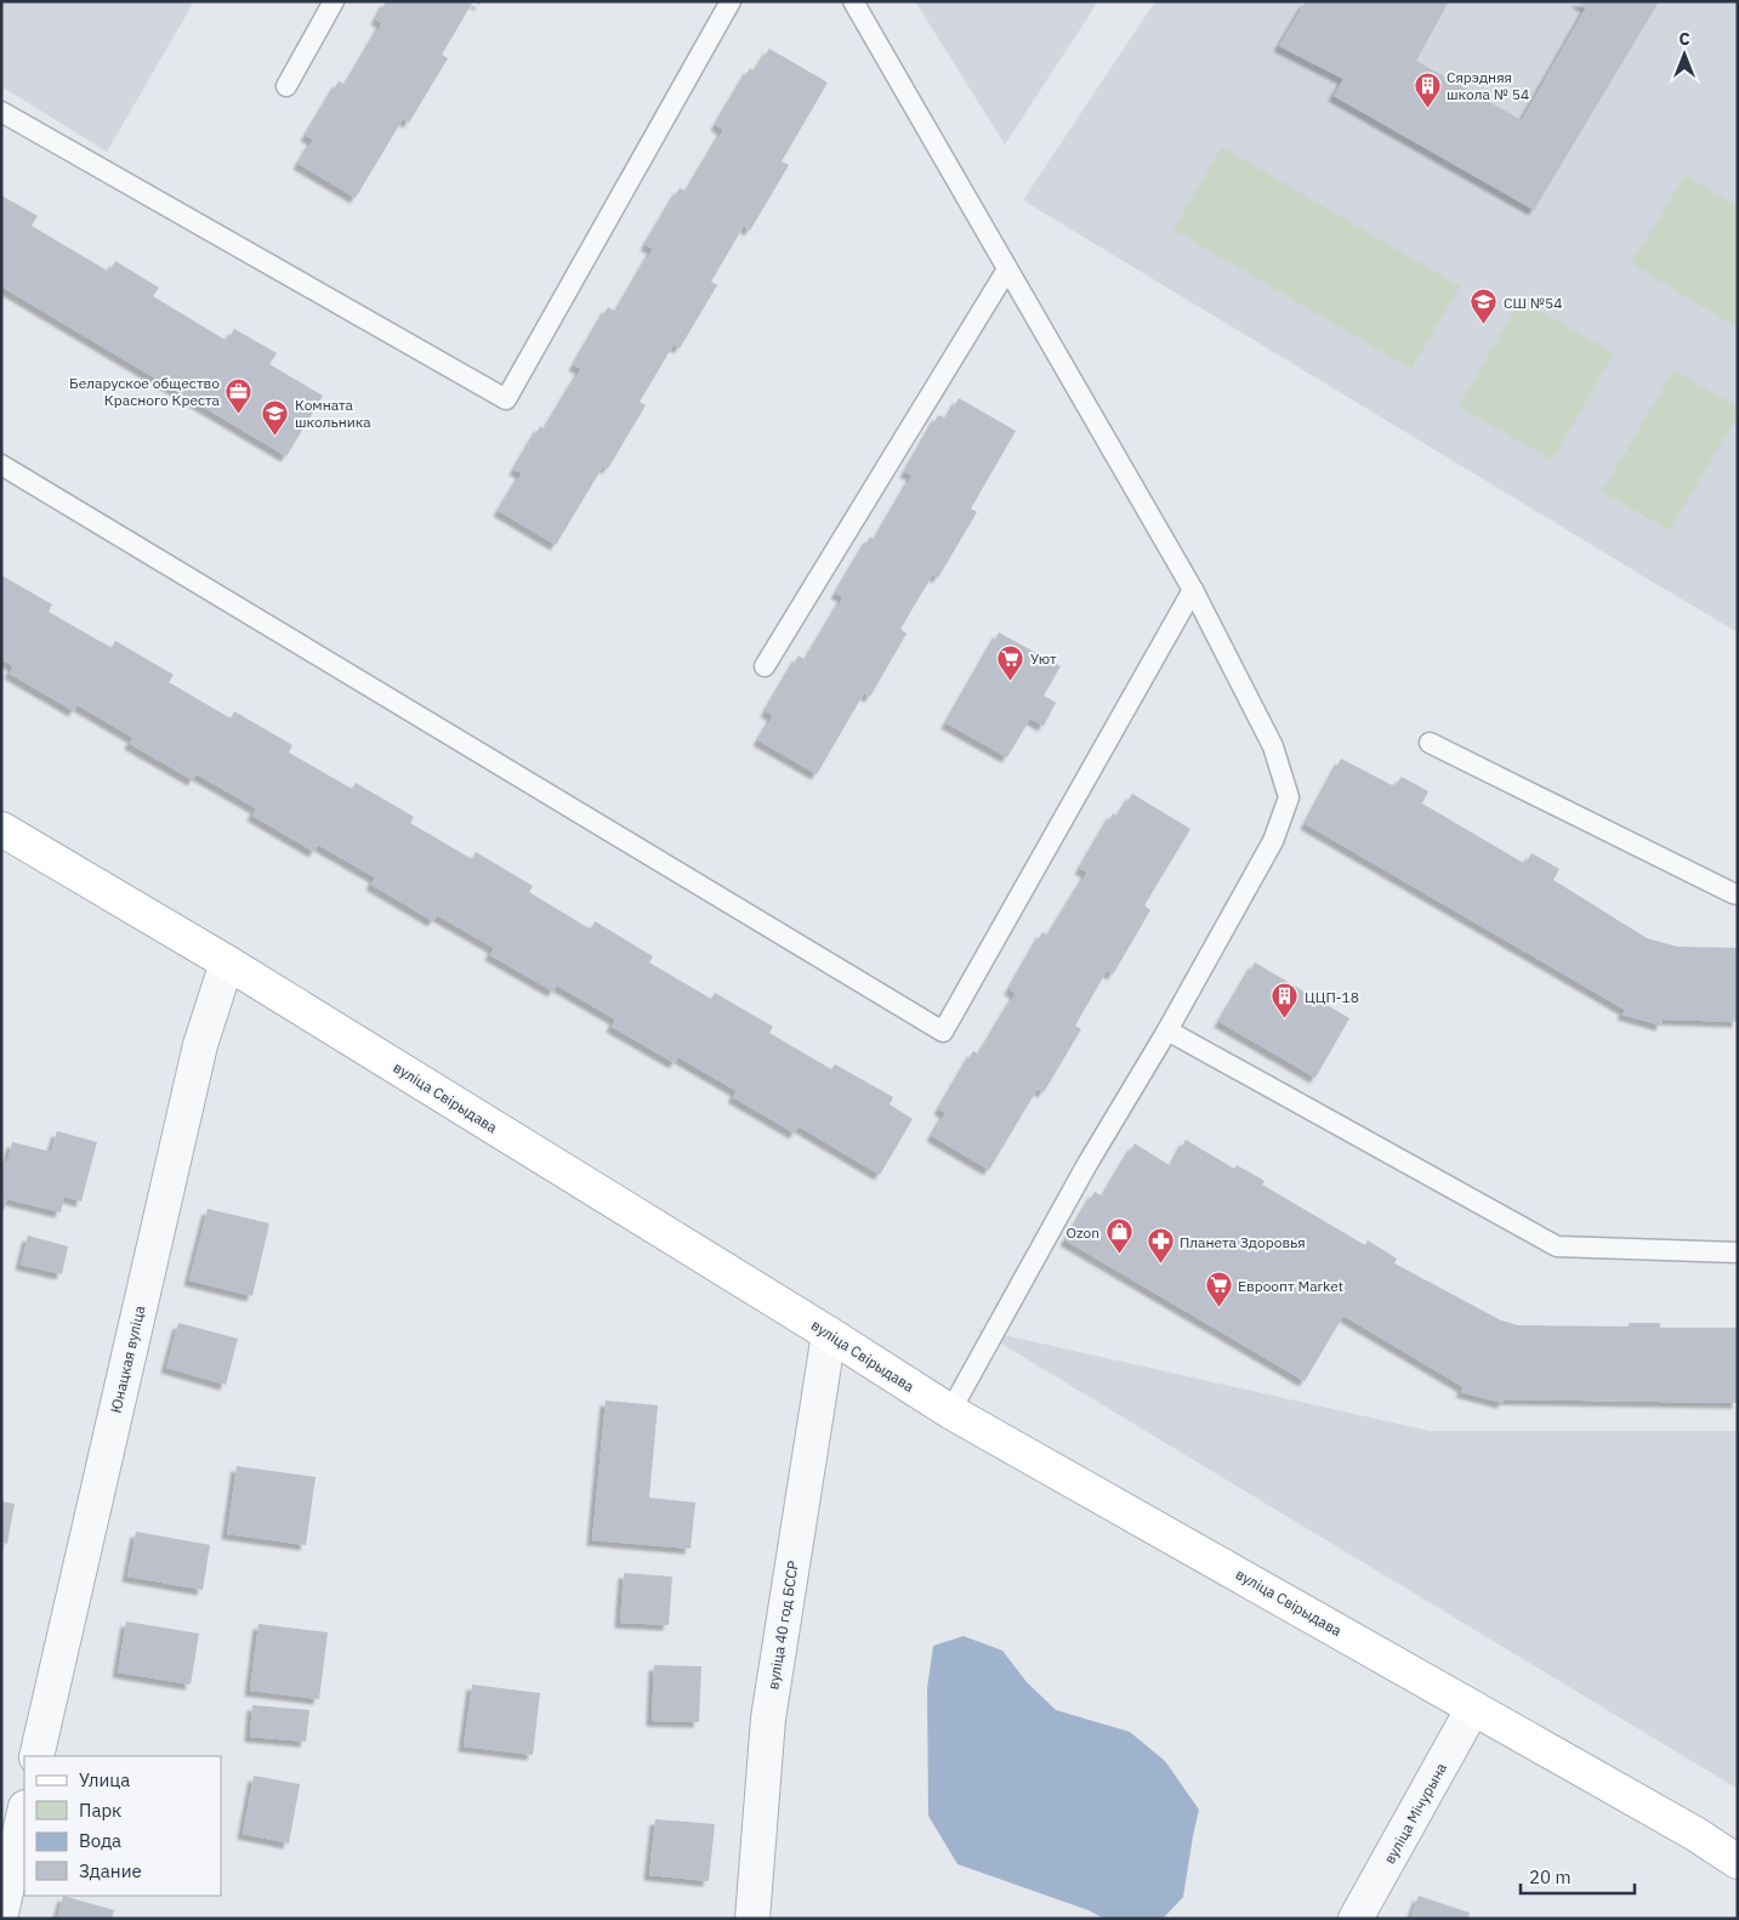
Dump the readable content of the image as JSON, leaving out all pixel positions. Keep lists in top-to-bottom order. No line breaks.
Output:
{"streets":{"main road":["вуліца Свірыдава"],"street":["Юнацкая вуліца","вуліца 40 год БССР","вуліца Мічурына"]},"crossings":[["вуліца Свірыдава","Юнацкая вуліца"],["вуліца Свірыдава","вуліца 40 год БССР"],["вуліца Свірыдава","вуліца Мічурына"]],"places":{"building":["Сярэдняя школа № 54","ЦЦП-18"],"school or university":["СШ №54","Комната школьника"],"office":["Беларуское общество Красного Креста"],"supermarket":["Уют","Евроопт Market"],"shop":["Ozon"],"pharmacy":["Планета Здоровья"]},"legend":["Улица","Парк","Вода","Здание"],"scale_bar":"20 m","north":"top"}
